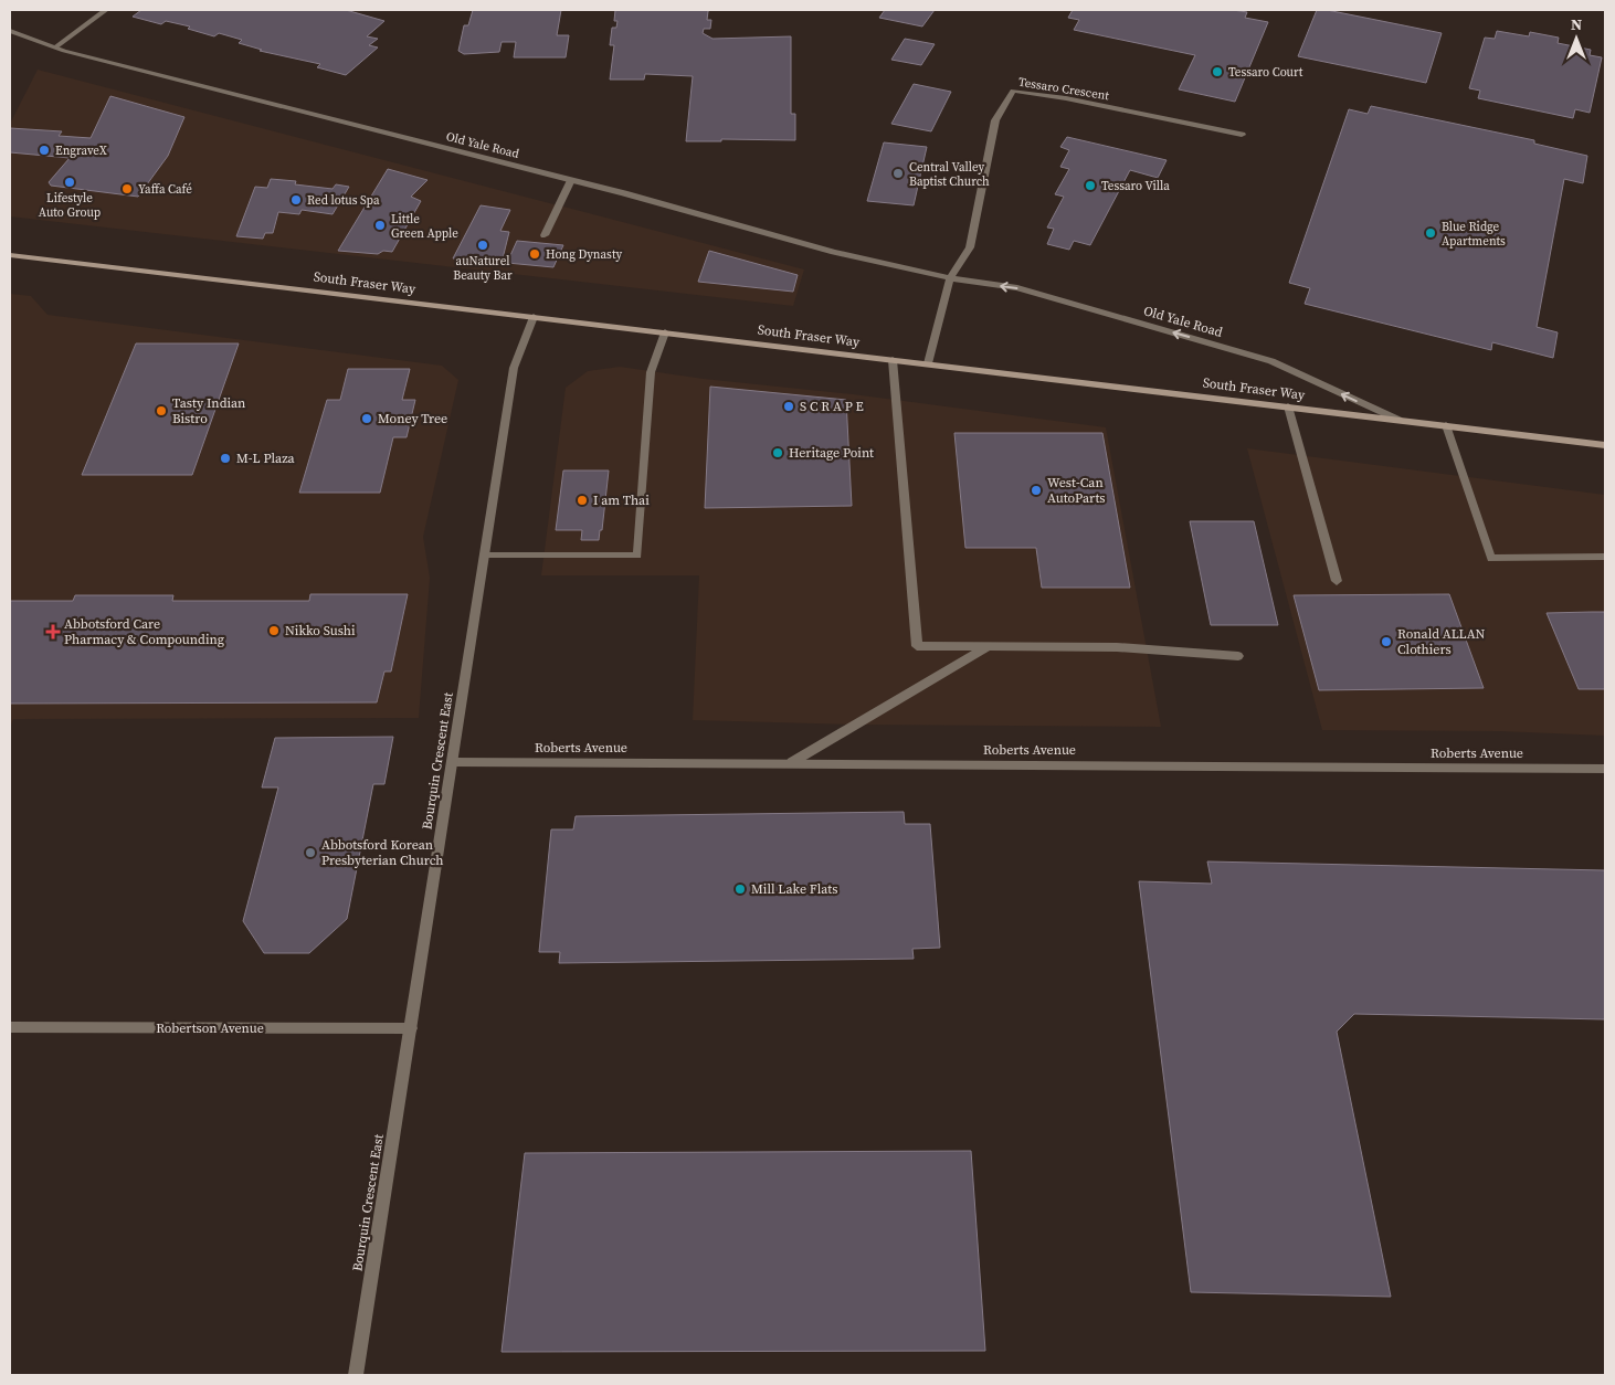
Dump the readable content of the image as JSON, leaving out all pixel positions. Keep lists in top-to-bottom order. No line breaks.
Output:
{"streets":{"main road":["South Fraser Way"],"street":["Tessaro Crescent","Old Yale Road","Roberts Avenue","Bourquin Crescent East","Robertson Avenue"]},"crossings":[["Tessaro Crescent","Old Yale Road"],["Old Yale Road","South Fraser Way"],["South Fraser Way","Bourquin Crescent East"],["Roberts Avenue","Bourquin Crescent East"],["Bourquin Crescent East","Robertson Avenue"]],"places":{"other":["Tessaro Court","EngraveX","Central Valley Baptist Church","Lifestyle Auto Group","Tessaro Villa","Yaffa Café","Red lotus Spa","Little Green Apple","Blue Ridge Apartments","auNaturel Beauty Bar","Hong Dynasty","S C R A P E","Tasty Indian Bistro","Money Tree","Heritage Point","M-L Plaza","West-Can AutoParts","I am Thai","Nikko Sushi","Ronald ALLAN Clothiers","Abbotsford Korean Presbyterian Church","Mill Lake Flats"],"health":["Abbotsford Care Pharmacy & Compounding"]},"north":"top"}
